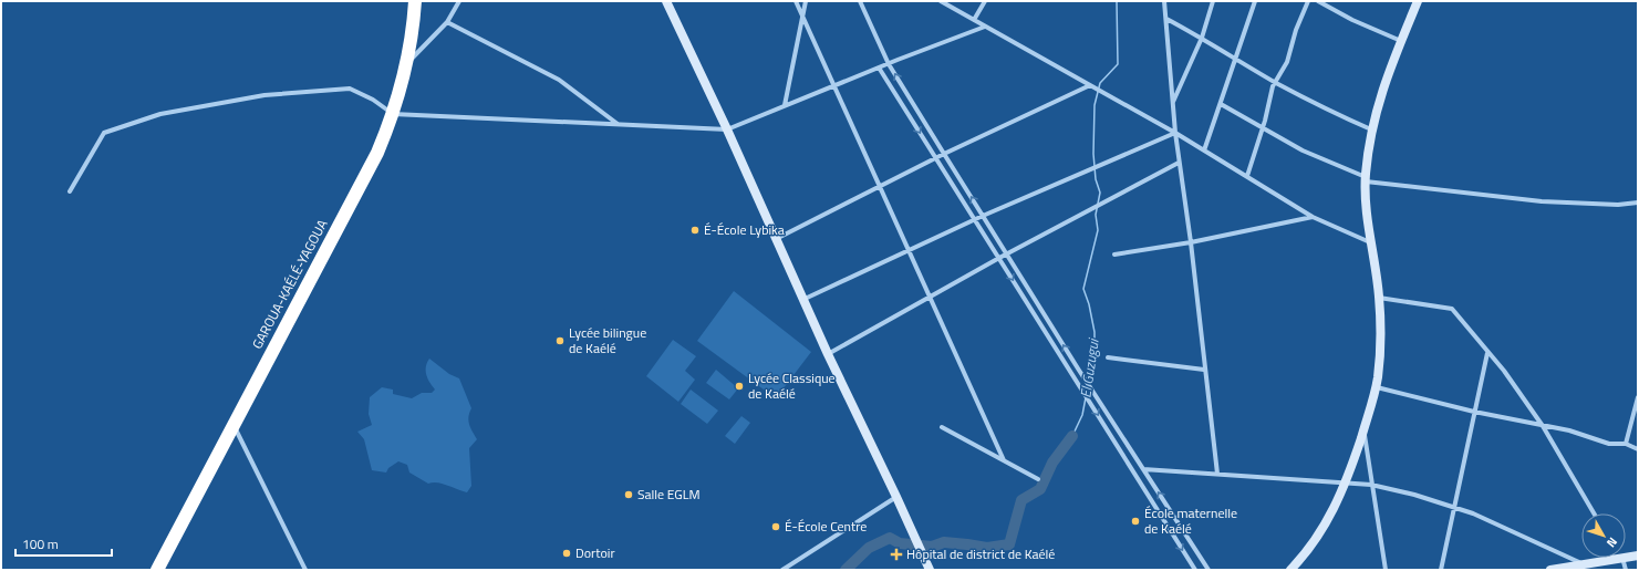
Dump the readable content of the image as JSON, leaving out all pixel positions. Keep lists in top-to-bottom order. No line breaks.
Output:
{"streets":{"highway":["GAROUA-KAÉLÉ-YAGOUA"]},"water":["El Guzugui"],"places":{"other":["É-École Lybika","Lycée bilingue de Kaélé","Lycée Classique de Kaélé","Salle EGLM","École maternelle de Kaélé","É-École Centre","Dortoir"],"health":["Hôpital de district de Kaélé"]},"scale_bar":"100 m","north":"bottom right"}
